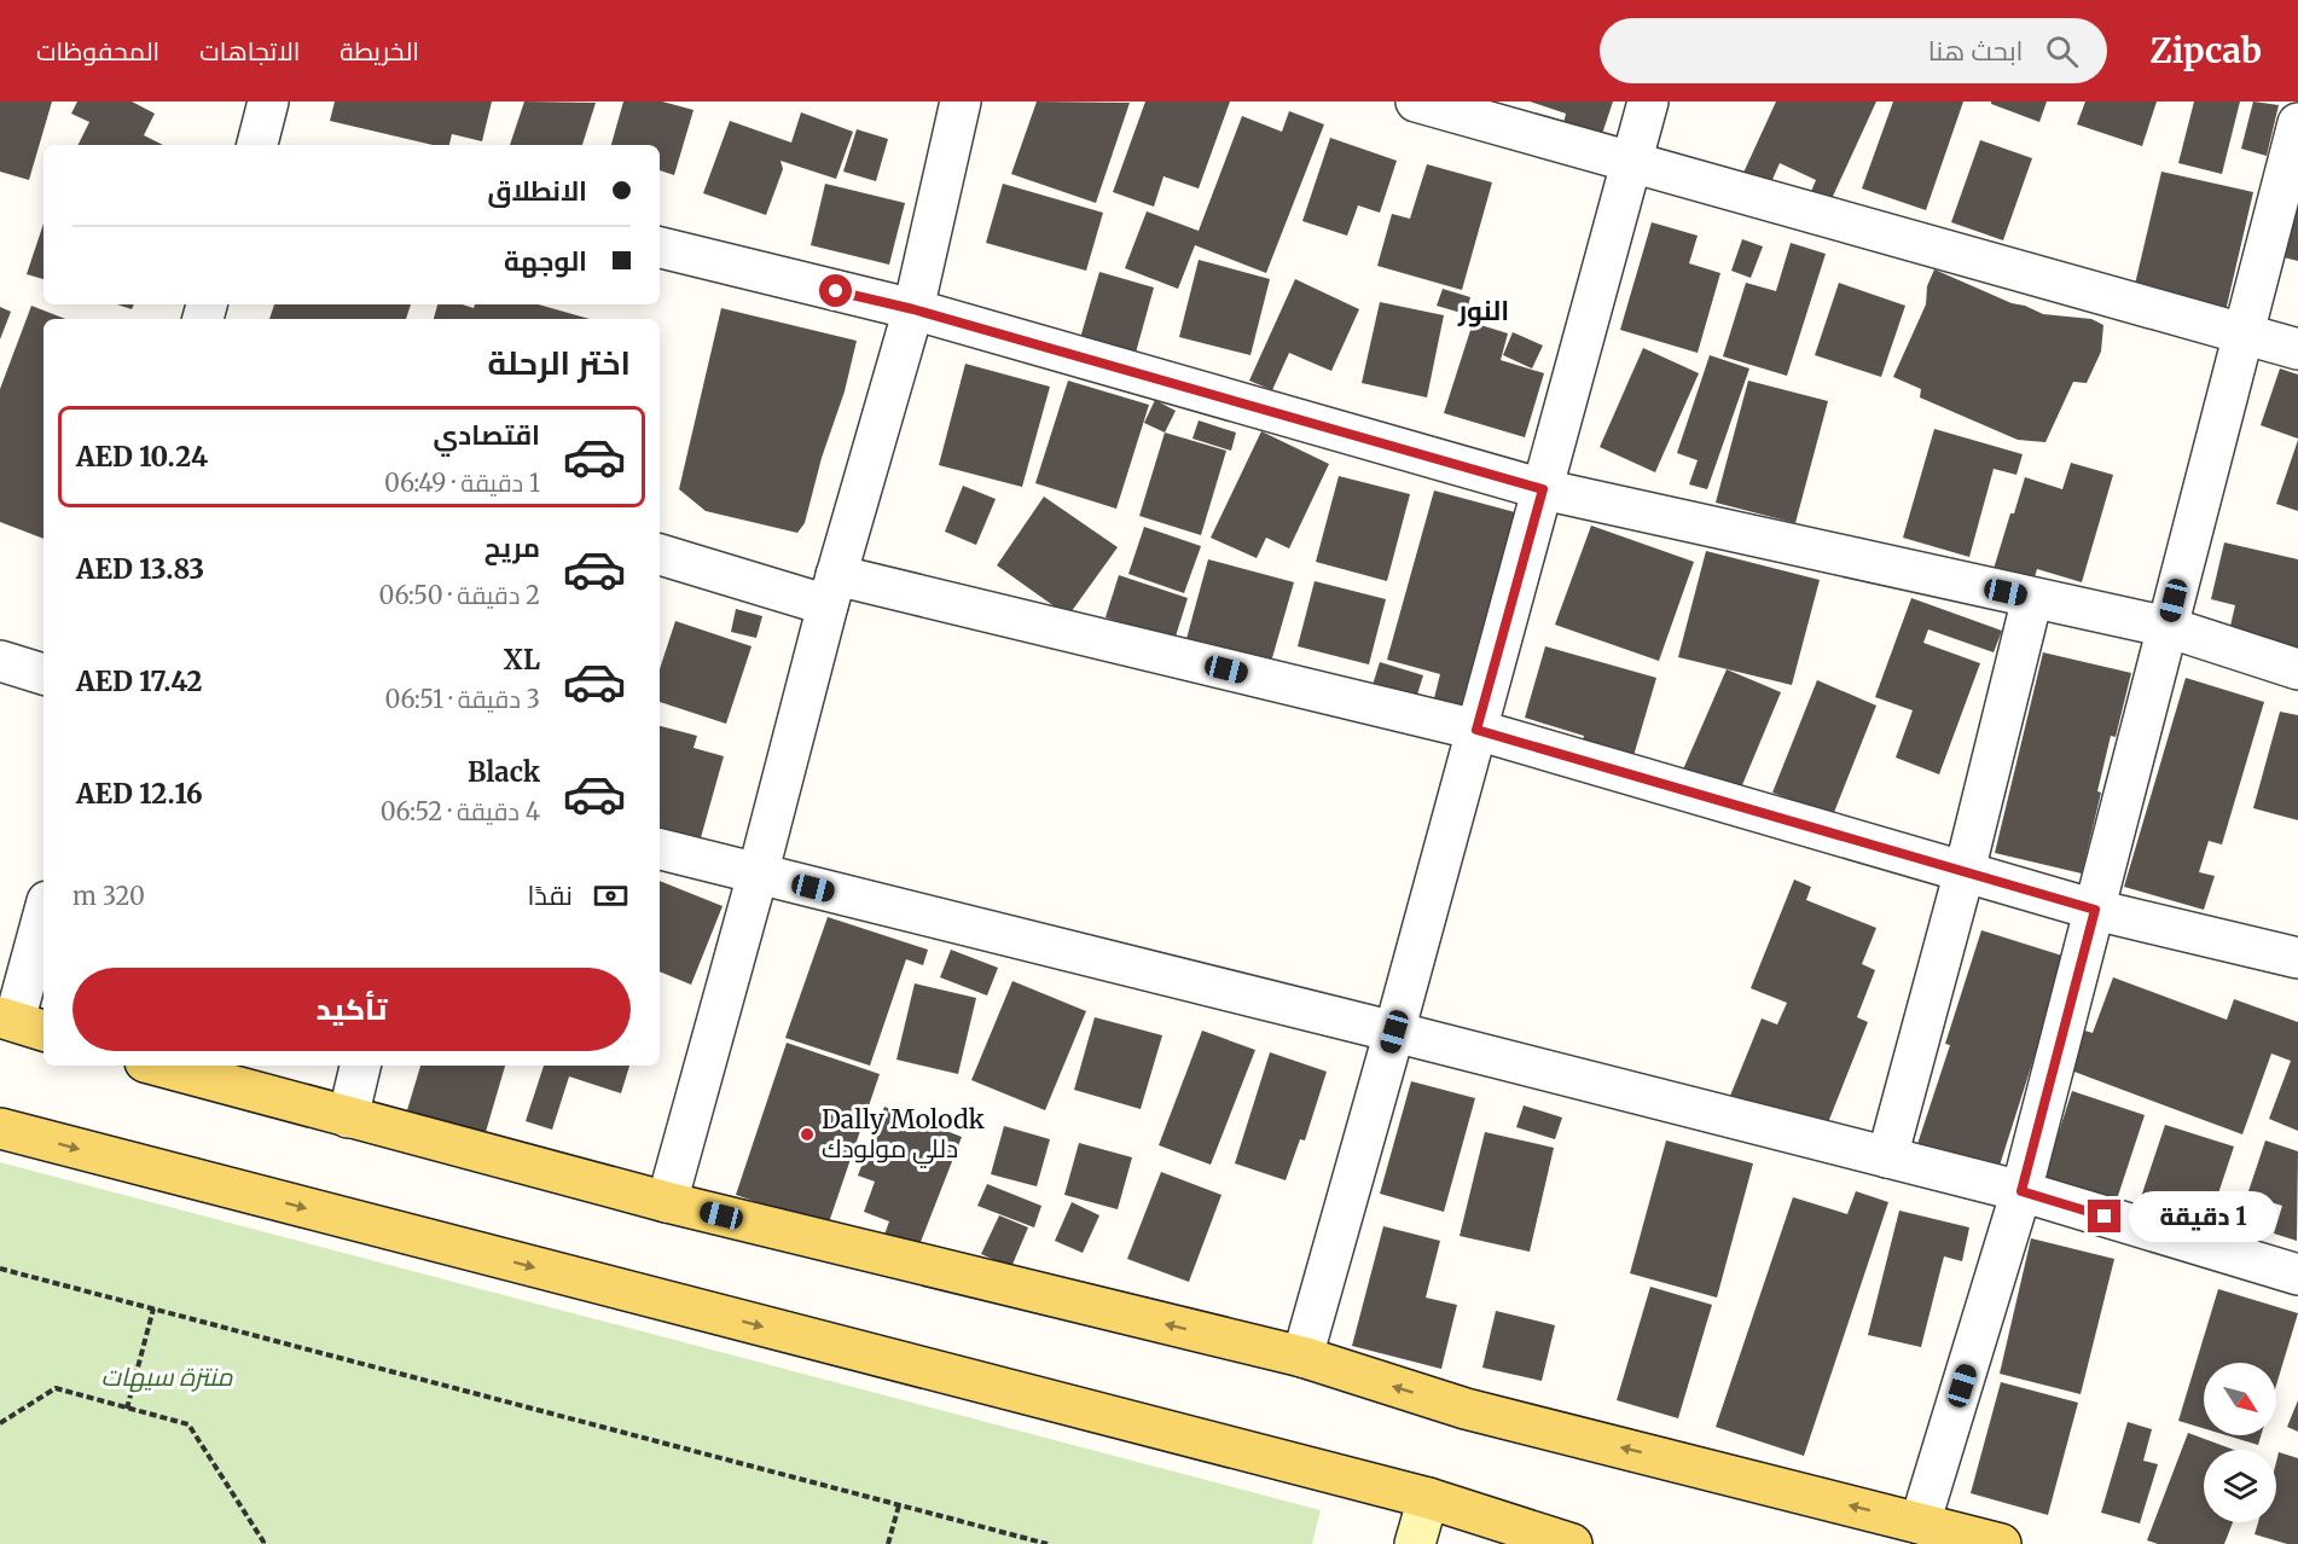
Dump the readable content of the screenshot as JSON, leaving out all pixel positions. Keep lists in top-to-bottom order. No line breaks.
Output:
{"districts":["النور"],"parks":["منتزة سيهات"],"places":["Dally Molodk دللي مولودك"],"north":"bottom right","page":{"header":"Zipcab","search":"ابحث هنا","nav":["الخريطة","الاتجاهات","المحفوظات"],"banner":["الانطلاق","الوجهة"],"heading":"اختر الرحلة","list":[{"name":"اقتصادي","note":"1 دقيقة · 06:49","value":"AED 10.24"},{"name":"مريح","note":"2 دقيقة · 06:50","value":"AED 13.83"},{"name":"XL","note":"3 دقيقة · 06:51","value":"AED 17.42"},{"name":"Black","note":"4 دقيقة · 06:52","value":"AED 12.16"}],"pay":["نقدًا","320 m"],"buttons":"تأكيد","bubble":"1 دقيقة"}}
